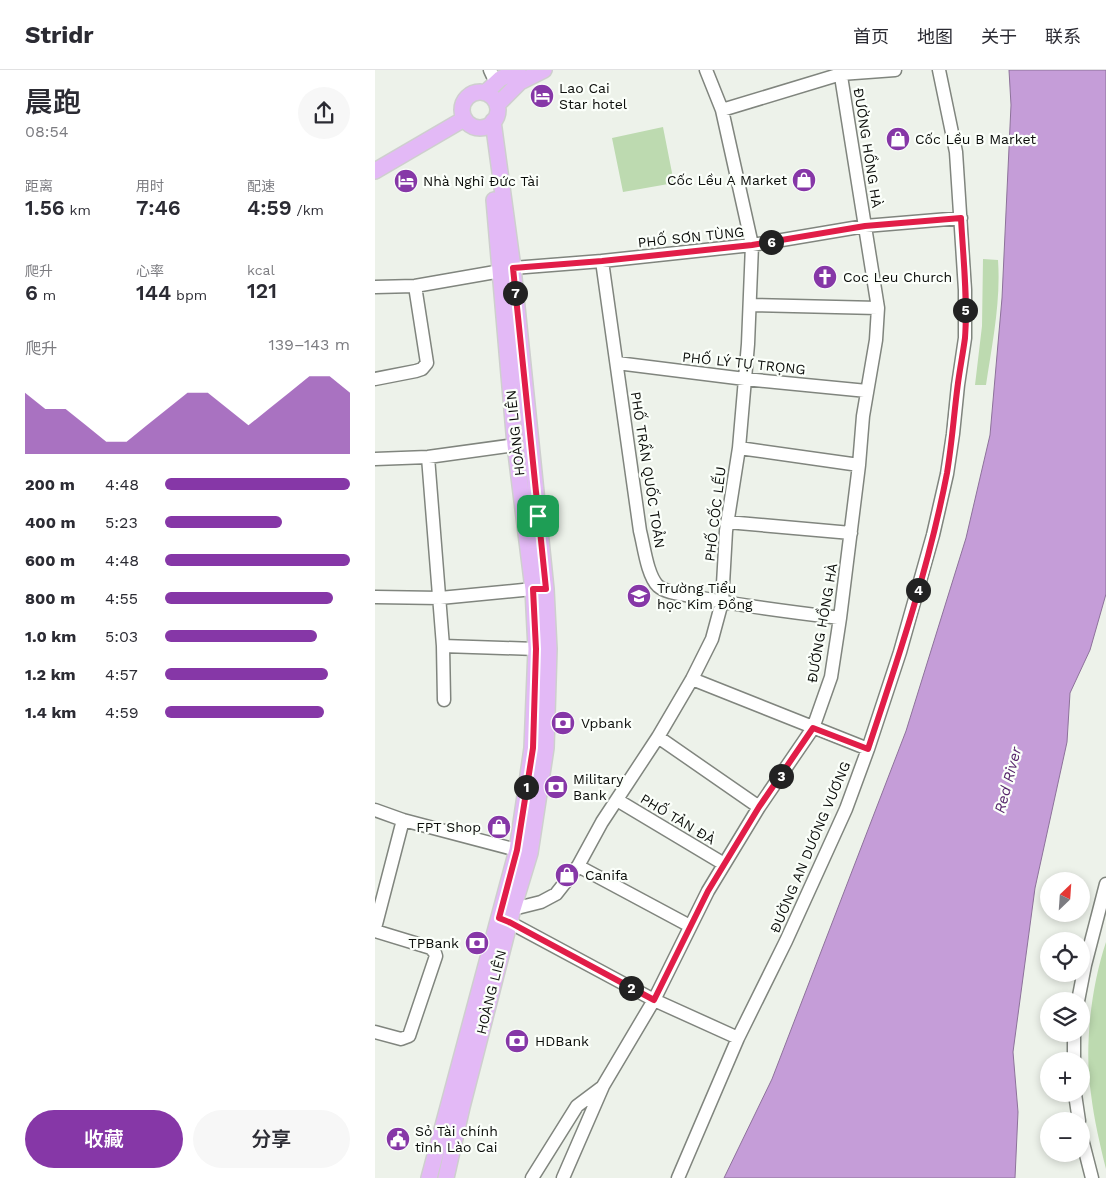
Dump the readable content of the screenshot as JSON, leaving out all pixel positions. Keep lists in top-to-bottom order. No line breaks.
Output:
{"streets":{"main road":["HOÀNG LIÊN"],"street":["ĐƯỜNG HỒNG HÀ","PHỐ SƠN TÙNG","PHỐ LÝ TỰ TRỌNG","PHỐ TRẦN QUỐC TOẢN","PHỐ CỐC LẾU","PHỐ TẢN ĐÀ","ĐƯỜNG AN DƯƠNG VƯƠNG"]},"crossings":[["ĐƯỜNG HỒNG HÀ","PHỐ SƠN TÙNG"],["ĐƯỜNG HỒNG HÀ","PHỐ LÝ TỰ TRỌNG"],["ĐƯỜNG HỒNG HÀ","PHỐ TRẦN QUỐC TOẢN"],["ĐƯỜNG HỒNG HÀ","PHỐ TẢN ĐÀ"],["PHỐ SƠN TÙNG","HOÀNG LIÊN"],["PHỐ SƠN TÙNG","PHỐ TRẦN QUỐC TOẢN"],["PHỐ SƠN TÙNG","PHỐ CỐC LẾU"],["PHỐ SƠN TÙNG","ĐƯỜNG AN DƯƠNG VƯƠNG"],["PHỐ LÝ TỰ TRỌNG","PHỐ TRẦN QUỐC TOẢN"],["PHỐ LÝ TỰ TRỌNG","PHỐ CỐC LẾU"],["HOÀNG LIÊN","PHỐ CỐC LẾU"],["PHỐ TRẦN QUỐC TOẢN","PHỐ CỐC LẾU"],["PHỐ CỐC LẾU","PHỐ TẢN ĐÀ"]],"water":["Red River"],"places":{"hotel":["Lao Cai Star hotel","Nhà Nghỉ Đức Tài"],"shop":["Cốc Lều B Market","Cốc Lều A Market","FPT Shop","Canifa"],"church":["Coc Leu Church"],"school or university":["Trường Tiểu học Kim Đồng"],"bank":["Vpbank","Military Bank","TPBank","HDBank"],"public building":["Sỏ Tài chính tỉnh Lào Cai"]},"north":"top right","page":{"header":"Stridr","nav":["首页","地图","关于","联系"],"heading":["晨跑","08:54"],"stats":[["距离","1.56 km"],["用时","7:46"],["配速","4:59 /km"],["爬升","6 m"],["心率","144 bpm"],["kcal","121"]],"pins":["6","7","5","4","3","1","2"],"chart":["爬升","139–143 m"],"list":[{"name":"200 m","note":"4:48"},{"name":"400 m","note":"5:23"},{"name":"600 m","note":"4:48"},{"name":"800 m","note":"4:55"},{"name":"1.0 km","note":"5:03"},{"name":"1.2 km","note":"4:57"},{"name":"1.4 km","note":"4:59"}],"map_buttons":["+","−"],"buttons":["收藏","分享"]}}
